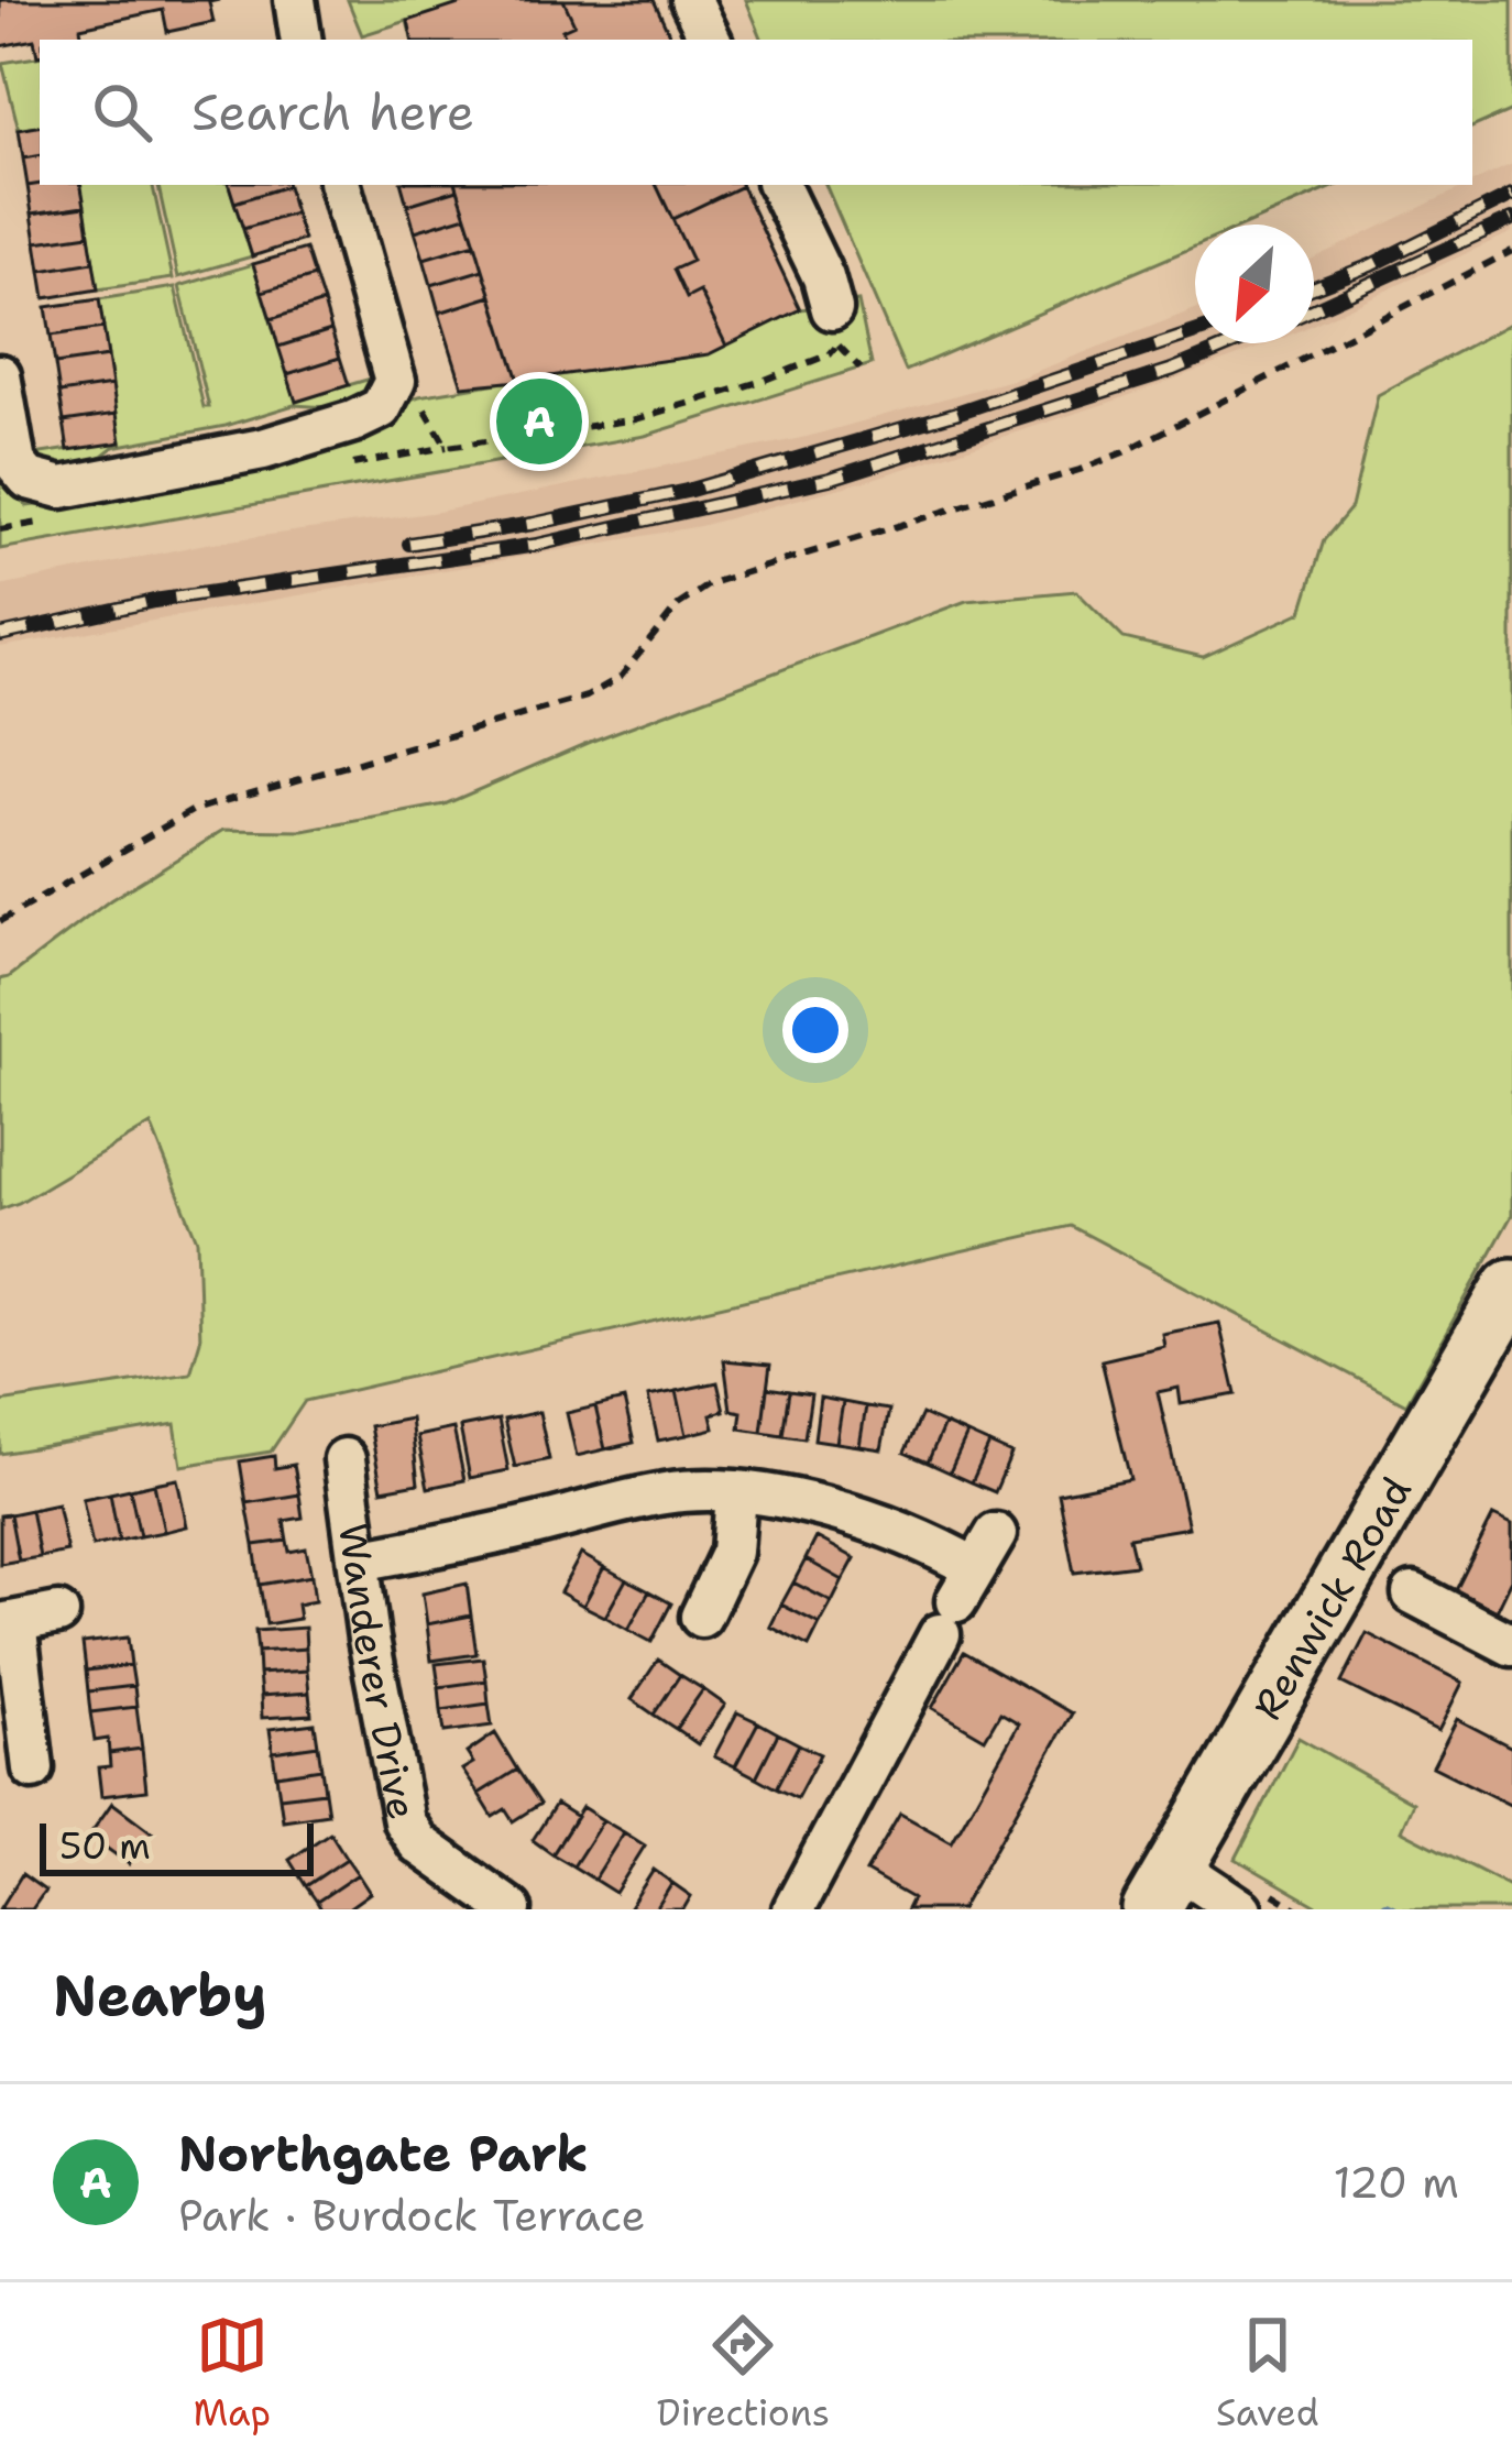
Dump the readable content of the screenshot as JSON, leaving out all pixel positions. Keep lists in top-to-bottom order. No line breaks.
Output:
{"streets":{"street":["Renwick Road","Wanderer Drive"]},"scale_bar":"50 m","north":"bottom left","page":{"search":"Search here","pins":"A","scale":"50 m","heading":"Nearby","list":[{"mark":"A","name":"Northgate Park","note":"Park · Burdock Terrace","value":"120 m"}],"nav":["Map","Directions","Saved"]}}
